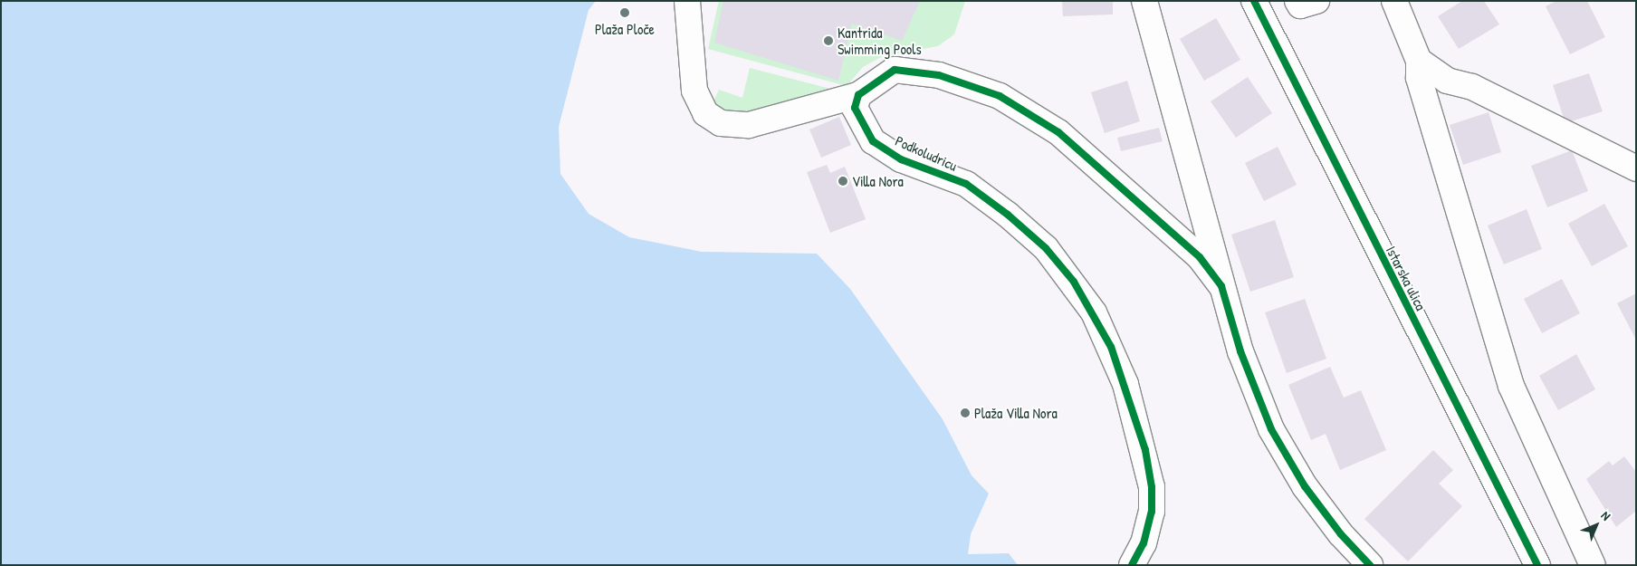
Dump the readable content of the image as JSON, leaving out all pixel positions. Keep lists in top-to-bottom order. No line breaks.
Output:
{"streets":{"street":["Podkoludricu","Istarska ulica"]},"places":["Plaža Ploče","Kantrida Swimming Pools","Villa Nora","Plaža Villa Nora"],"north":"top right"}
